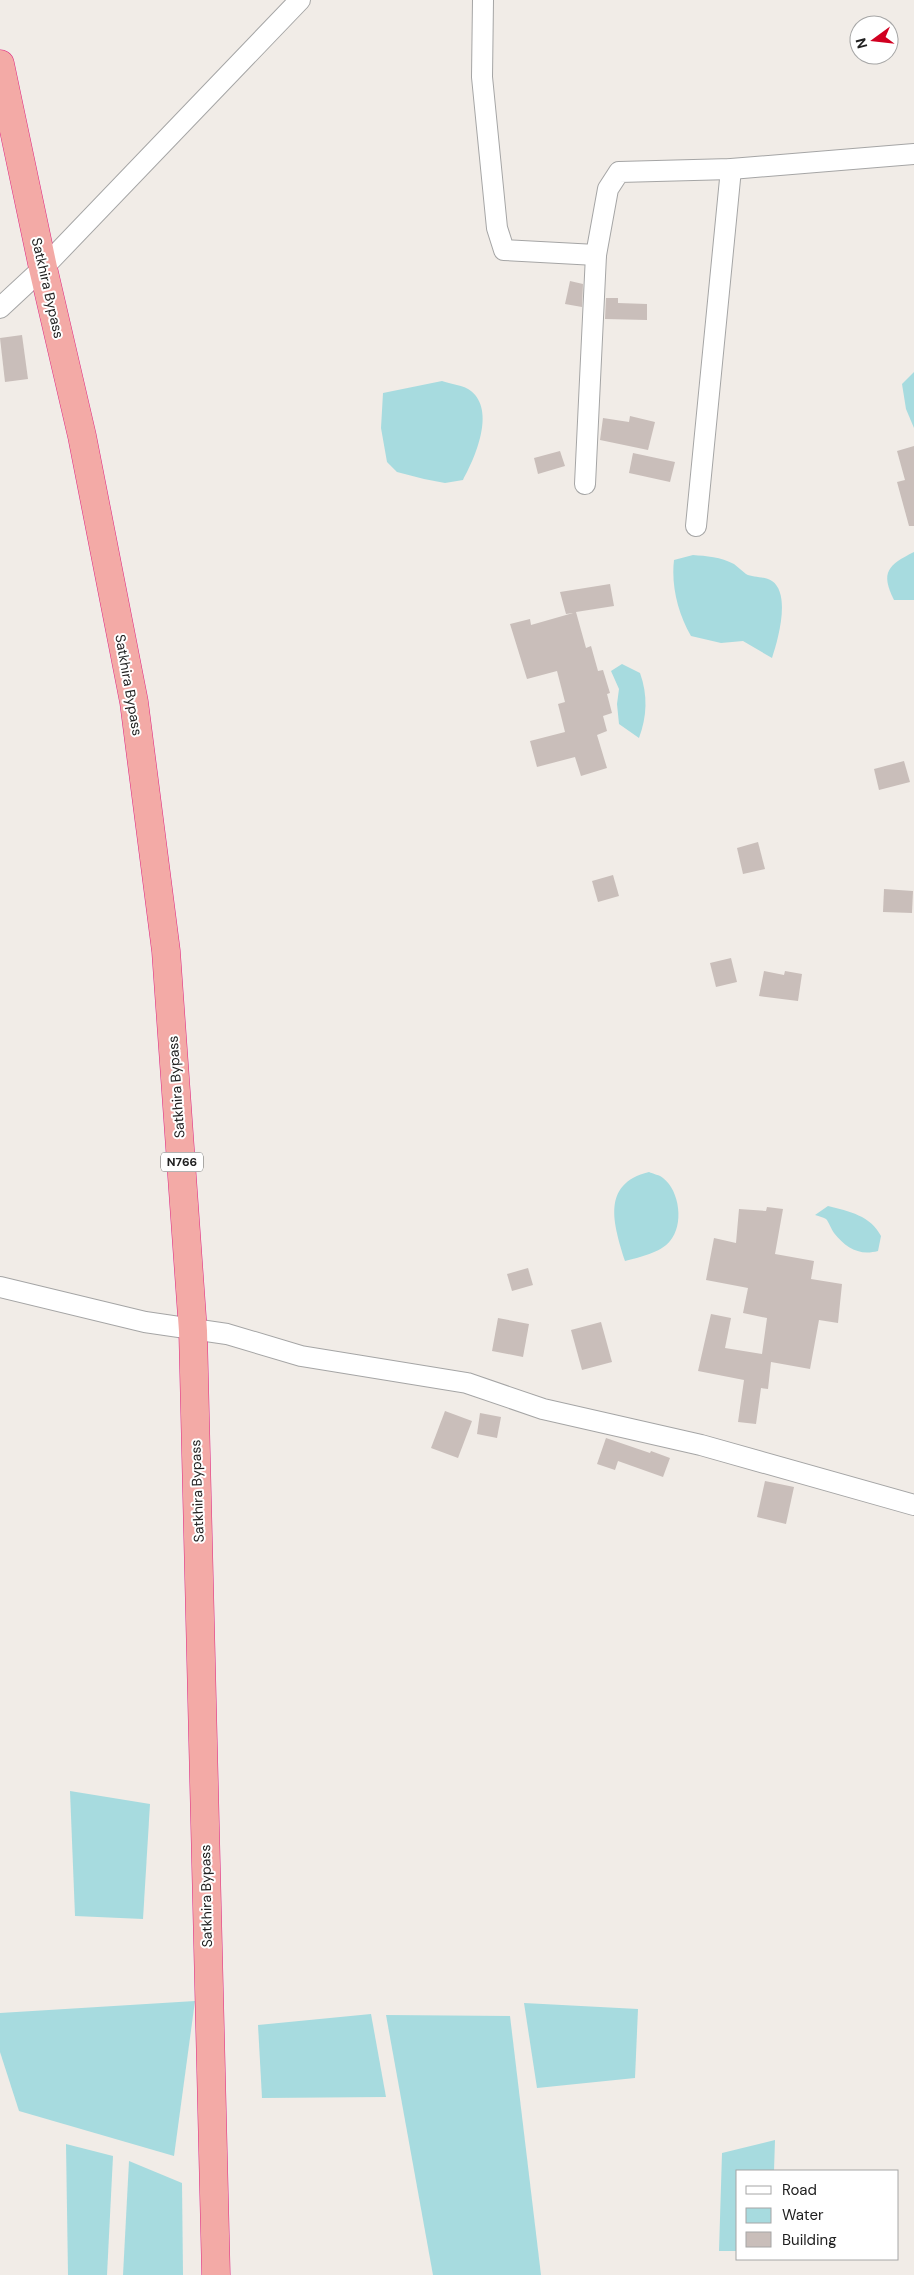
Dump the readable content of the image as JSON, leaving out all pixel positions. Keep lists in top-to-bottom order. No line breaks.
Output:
{"streets":{"highway":["Satkhira Bypass","N766"]},"legend":["Road","Water","Building"],"north":"left"}
